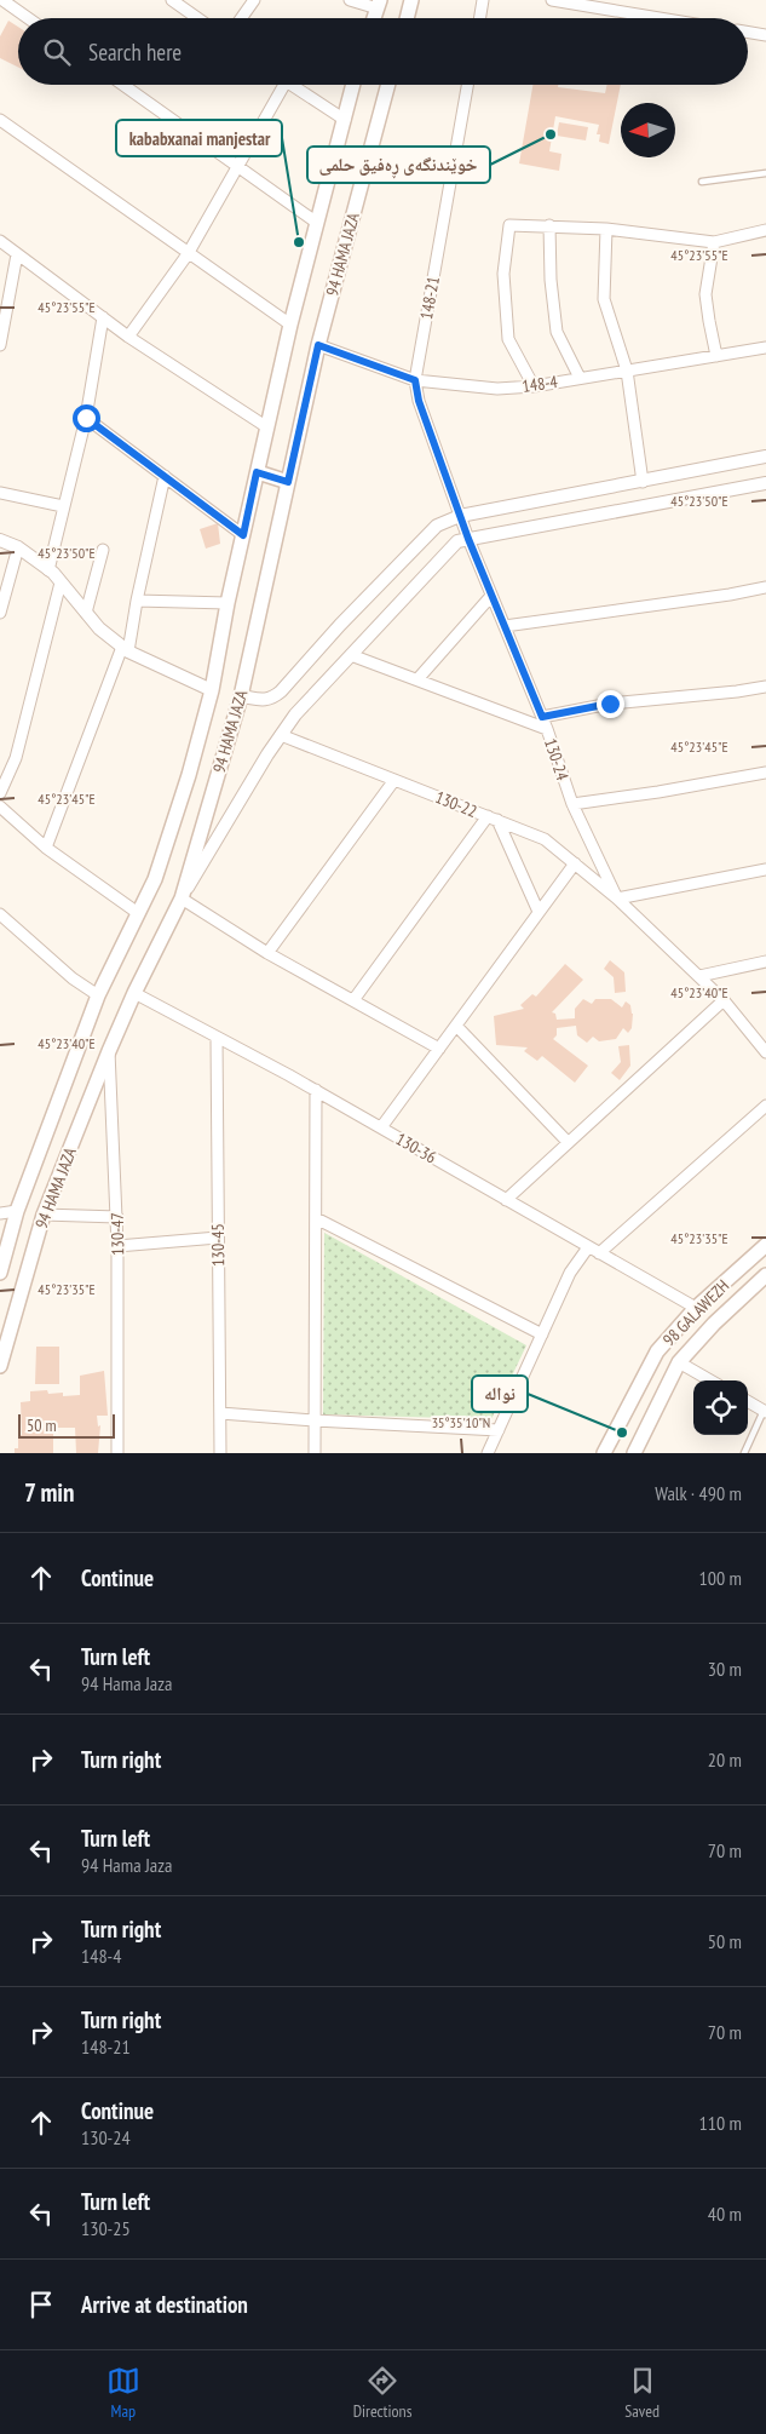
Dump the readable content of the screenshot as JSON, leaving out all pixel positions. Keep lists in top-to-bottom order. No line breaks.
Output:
{"streets":{"main road":["94 HAMA JAZA","98 GALAWEZH"],"street":["148-21","148-4","130-24","130-22","130-36","130-47","130-45"]},"crossings":[["94 HAMA JAZA","148-4"],["94 HAMA JAZA","130-36"],["94 HAMA JAZA","130-47"],["148-21","148-4"],["148-21","130-24"],["130-24","130-22"],["130-36","130-45"],["130-36","98 GALAWEZH"]],"places":["خوێندنگەی ڕەفیق حلمی","kababxanai manjestar","نواله"],"scale_bar":"50 m","north":"left","page":{"search":"Search here","scale":"50 m","heading":["7 min","Walk · 490 m"],"list":[["Continue","100 m"],["Turn left","94 Hama Jaza","30 m"],["Turn right","20 m"],["Turn left","94 Hama Jaza","70 m"],["Turn right","148-4","50 m"],["Turn right","148-21","70 m"],["Continue","130-24","110 m"],["Turn left","130-25","40 m"],"Arrive at destination"],"nav":["Map","Directions","Saved"]},"coordinates":["45°23'55\"E","45°23'50\"E","45°23'45\"E","45°23'40\"E","45°23'35\"E","35°35'10\"N"]}
